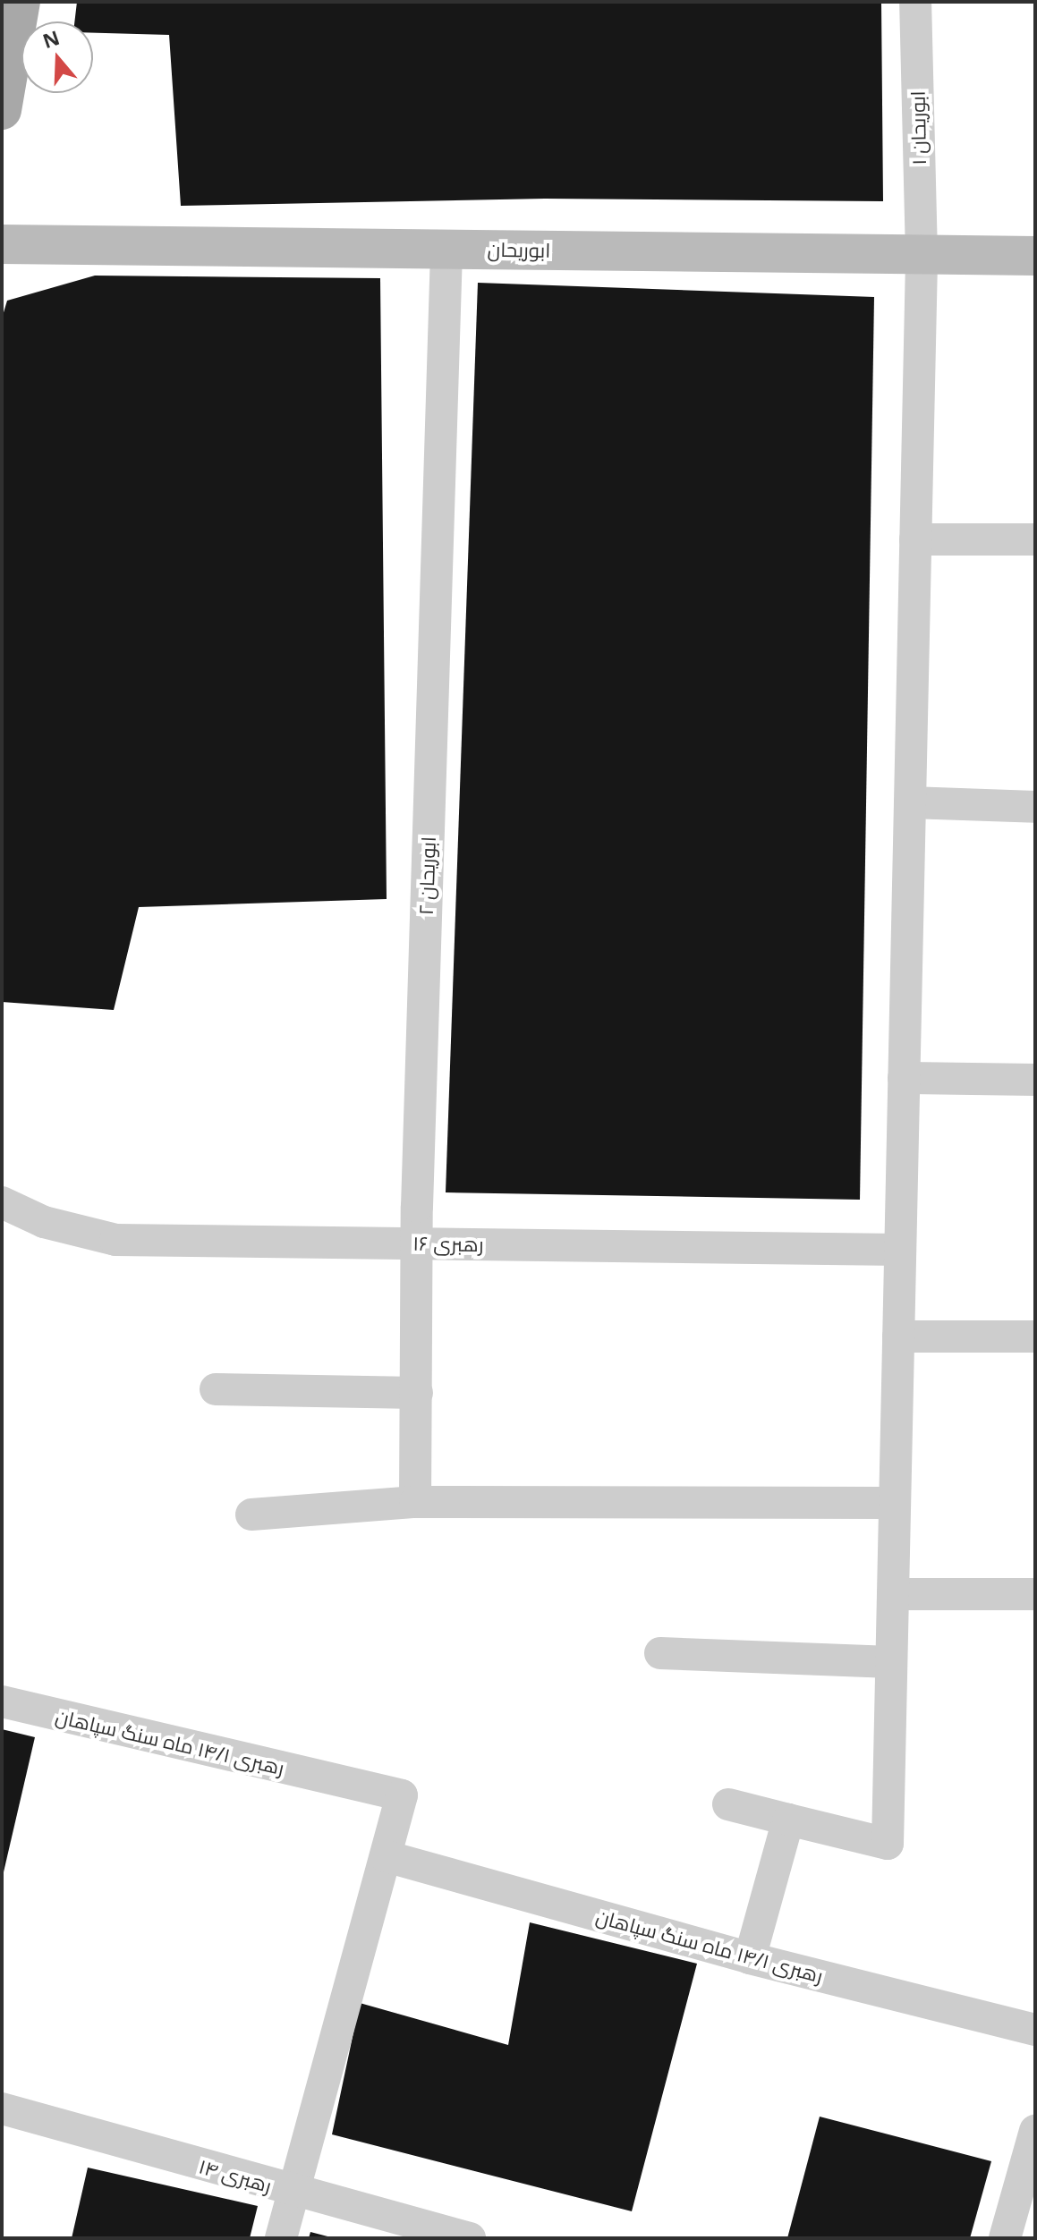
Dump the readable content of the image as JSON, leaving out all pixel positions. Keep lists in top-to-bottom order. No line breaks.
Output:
{"streets":{"street":["ابوریحان ۱","ابوریحان","ابوریحان ۲","رهبری ۱۶","رهبری ۱۴/۱ ماه سنگ سپاهان","رهبری ۱۴"]},"crossings":[["ابوریحان ۱","ابوریحان"],["ابوریحان ۱","رهبری ۱۶"],["ابوریحان","ابوریحان ۲"],["ابوریحان ۲","رهبری ۱۶"],["رهبری ۱۴/۱ ماه سنگ سپاهان","رهبری ۱۴"]],"north":"top"}
